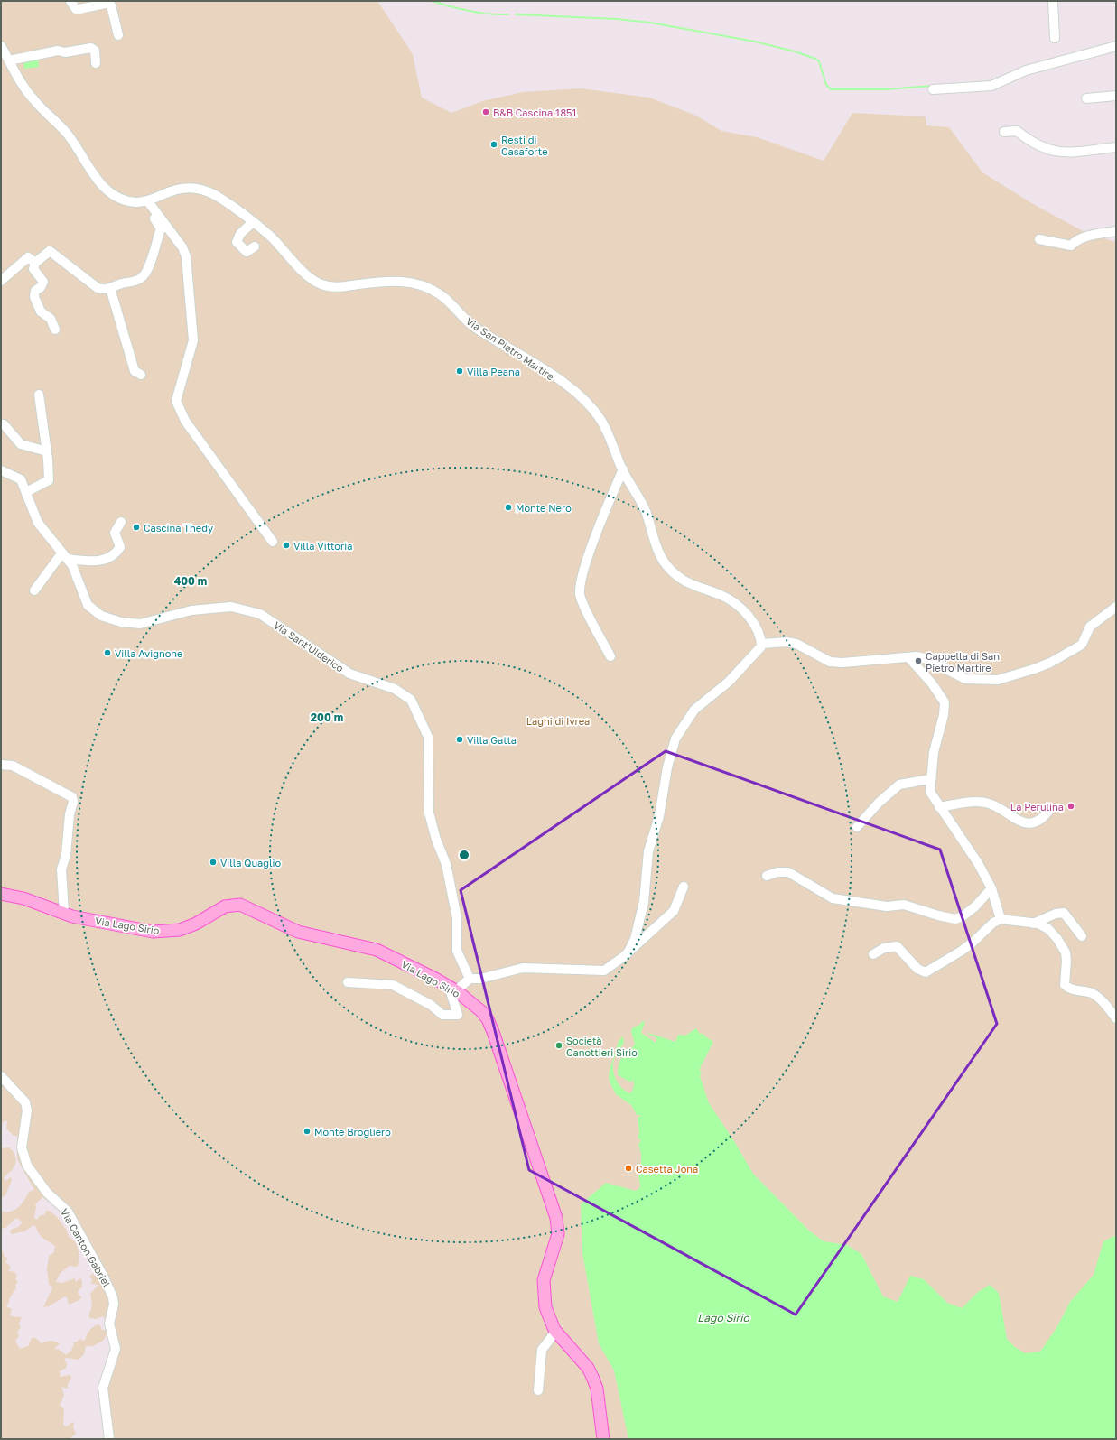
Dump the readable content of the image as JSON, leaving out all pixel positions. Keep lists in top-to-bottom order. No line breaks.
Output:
{"streets":{"main road":["Via Lago Sirio"],"street":["Via San Pietro Martire","Via Sant'Ulderico","Via Canton Gabriel"]},"crossings":[["Via Sant'Ulderico","Via Lago Sirio"]],"water":["Lago Sirio"],"parks":["Laghi di Ivrea"],"places":["B&B Cascina 1851","Resti di Casaforte","Villa Peana","Monte Nero","Cascina Thedy","Villa Vittoria","Villa Avignone","Cappella di San Pietro Martire","Villa Gatta","La Perulina","Villa Quaglio","Società Canottieri Sirio","Monte Brogliero","Casetta Jona"],"rings":["400 m","200 m"]}
